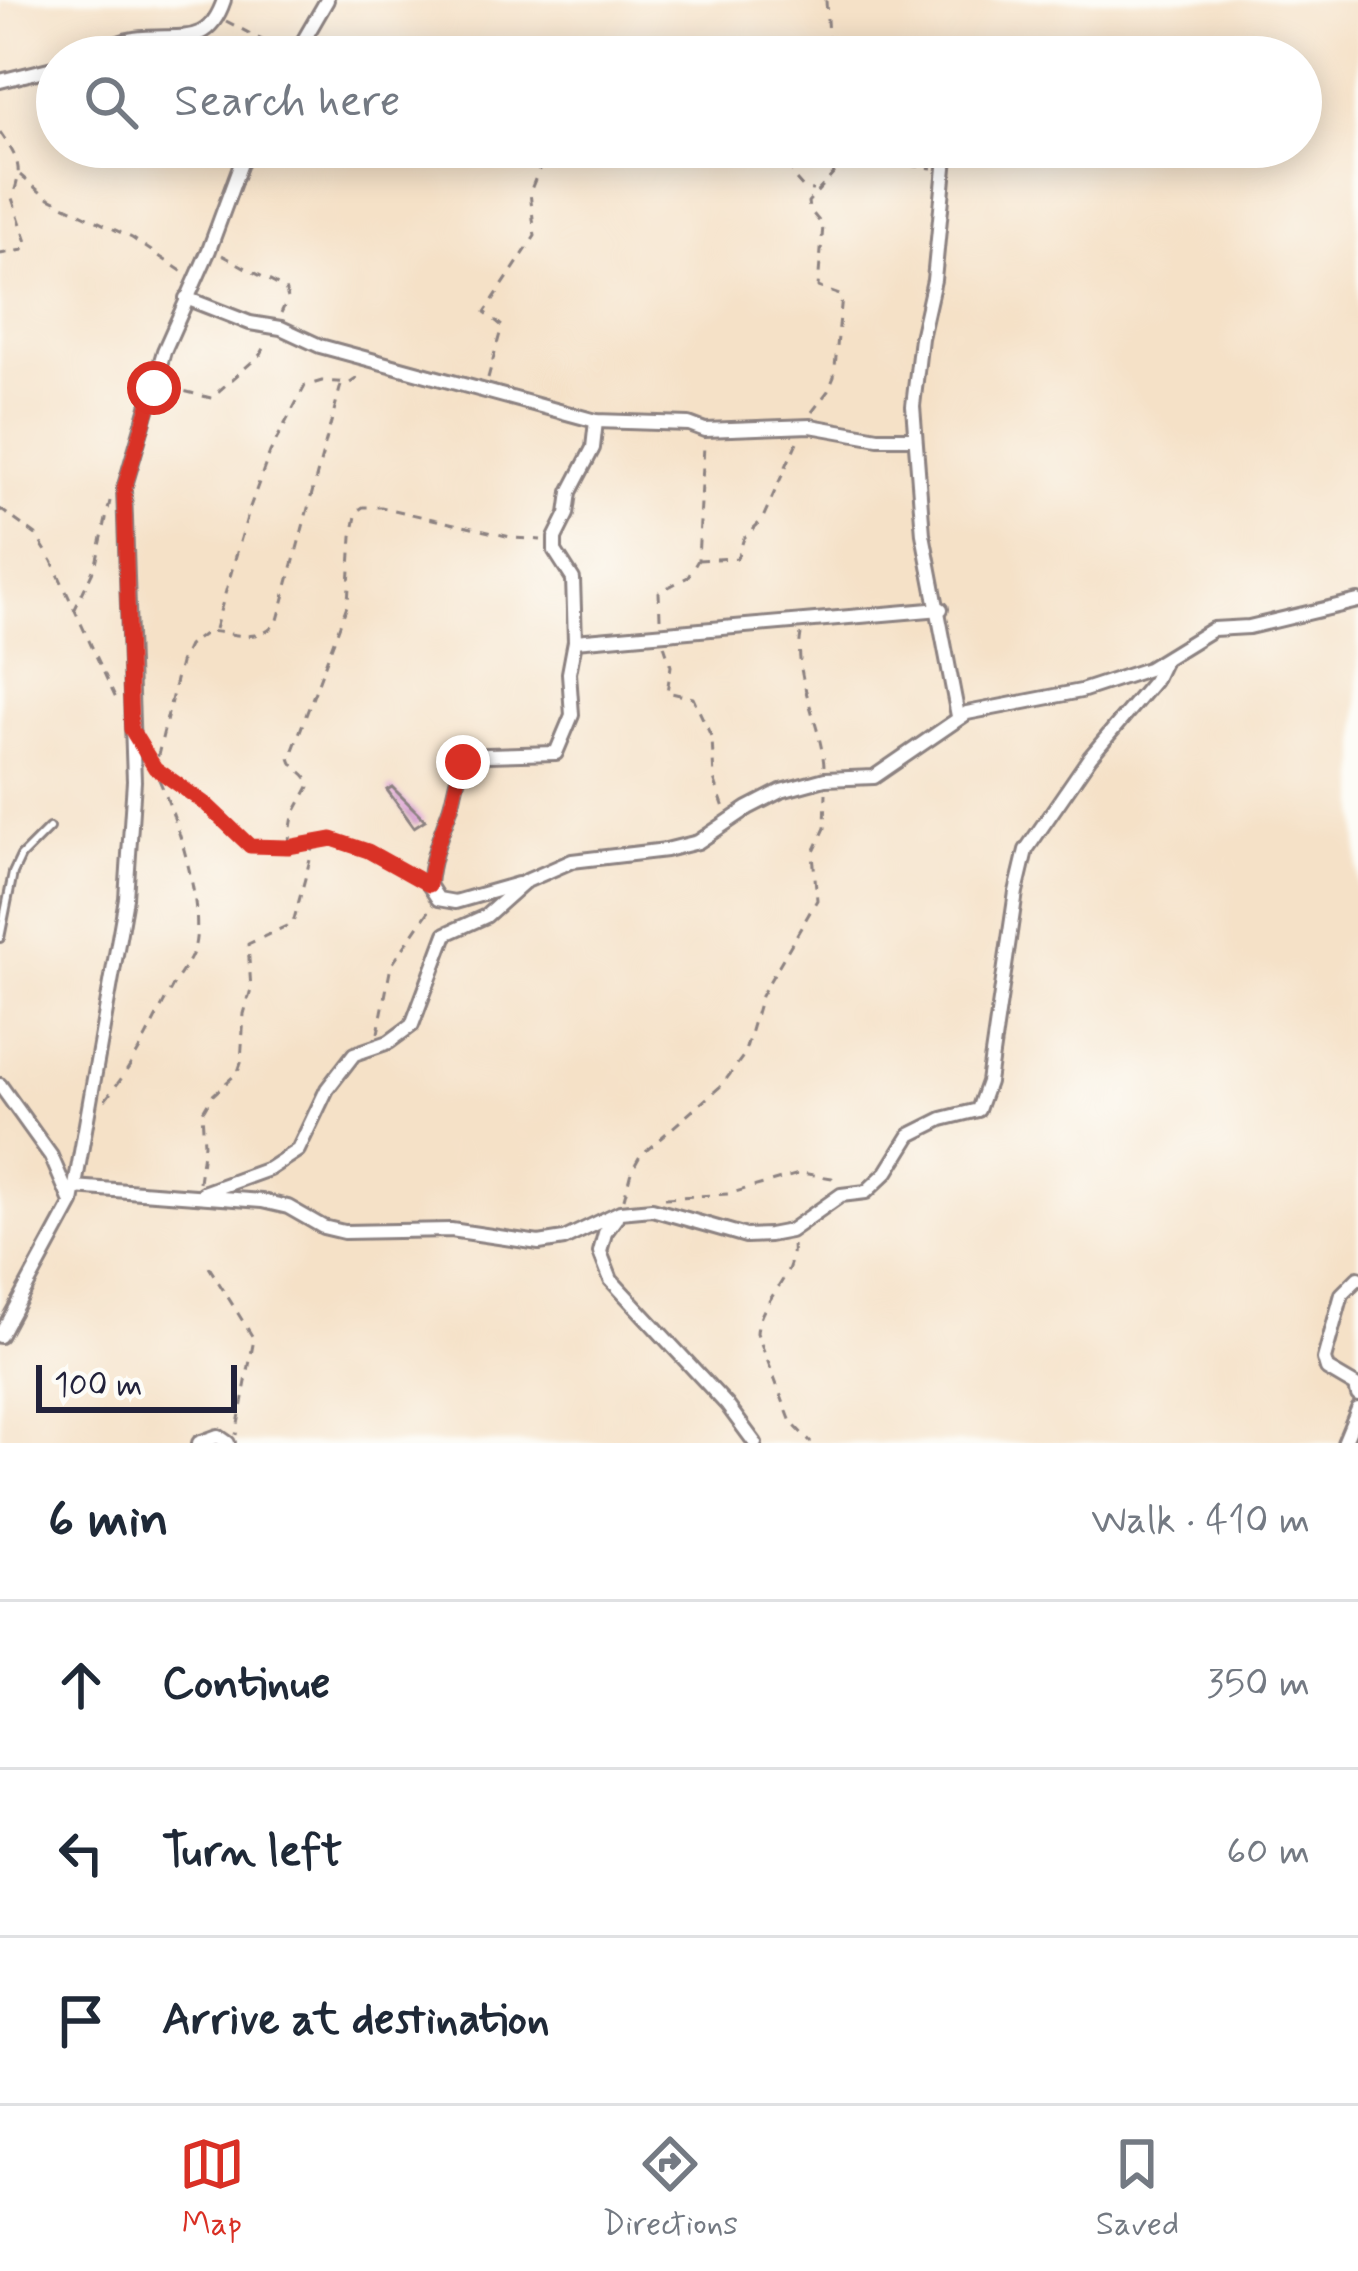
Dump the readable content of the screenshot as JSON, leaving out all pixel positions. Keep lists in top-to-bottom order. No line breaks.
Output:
{"scale_bar":"100 m","page":{"search":"Search here","scale":"100 m","heading":["6 min","Walk · 410 m"],"list":[["Continue","350 m"],["Turn left","60 m"],"Arrive at destination"],"nav":["Map","Directions","Saved"]}}
